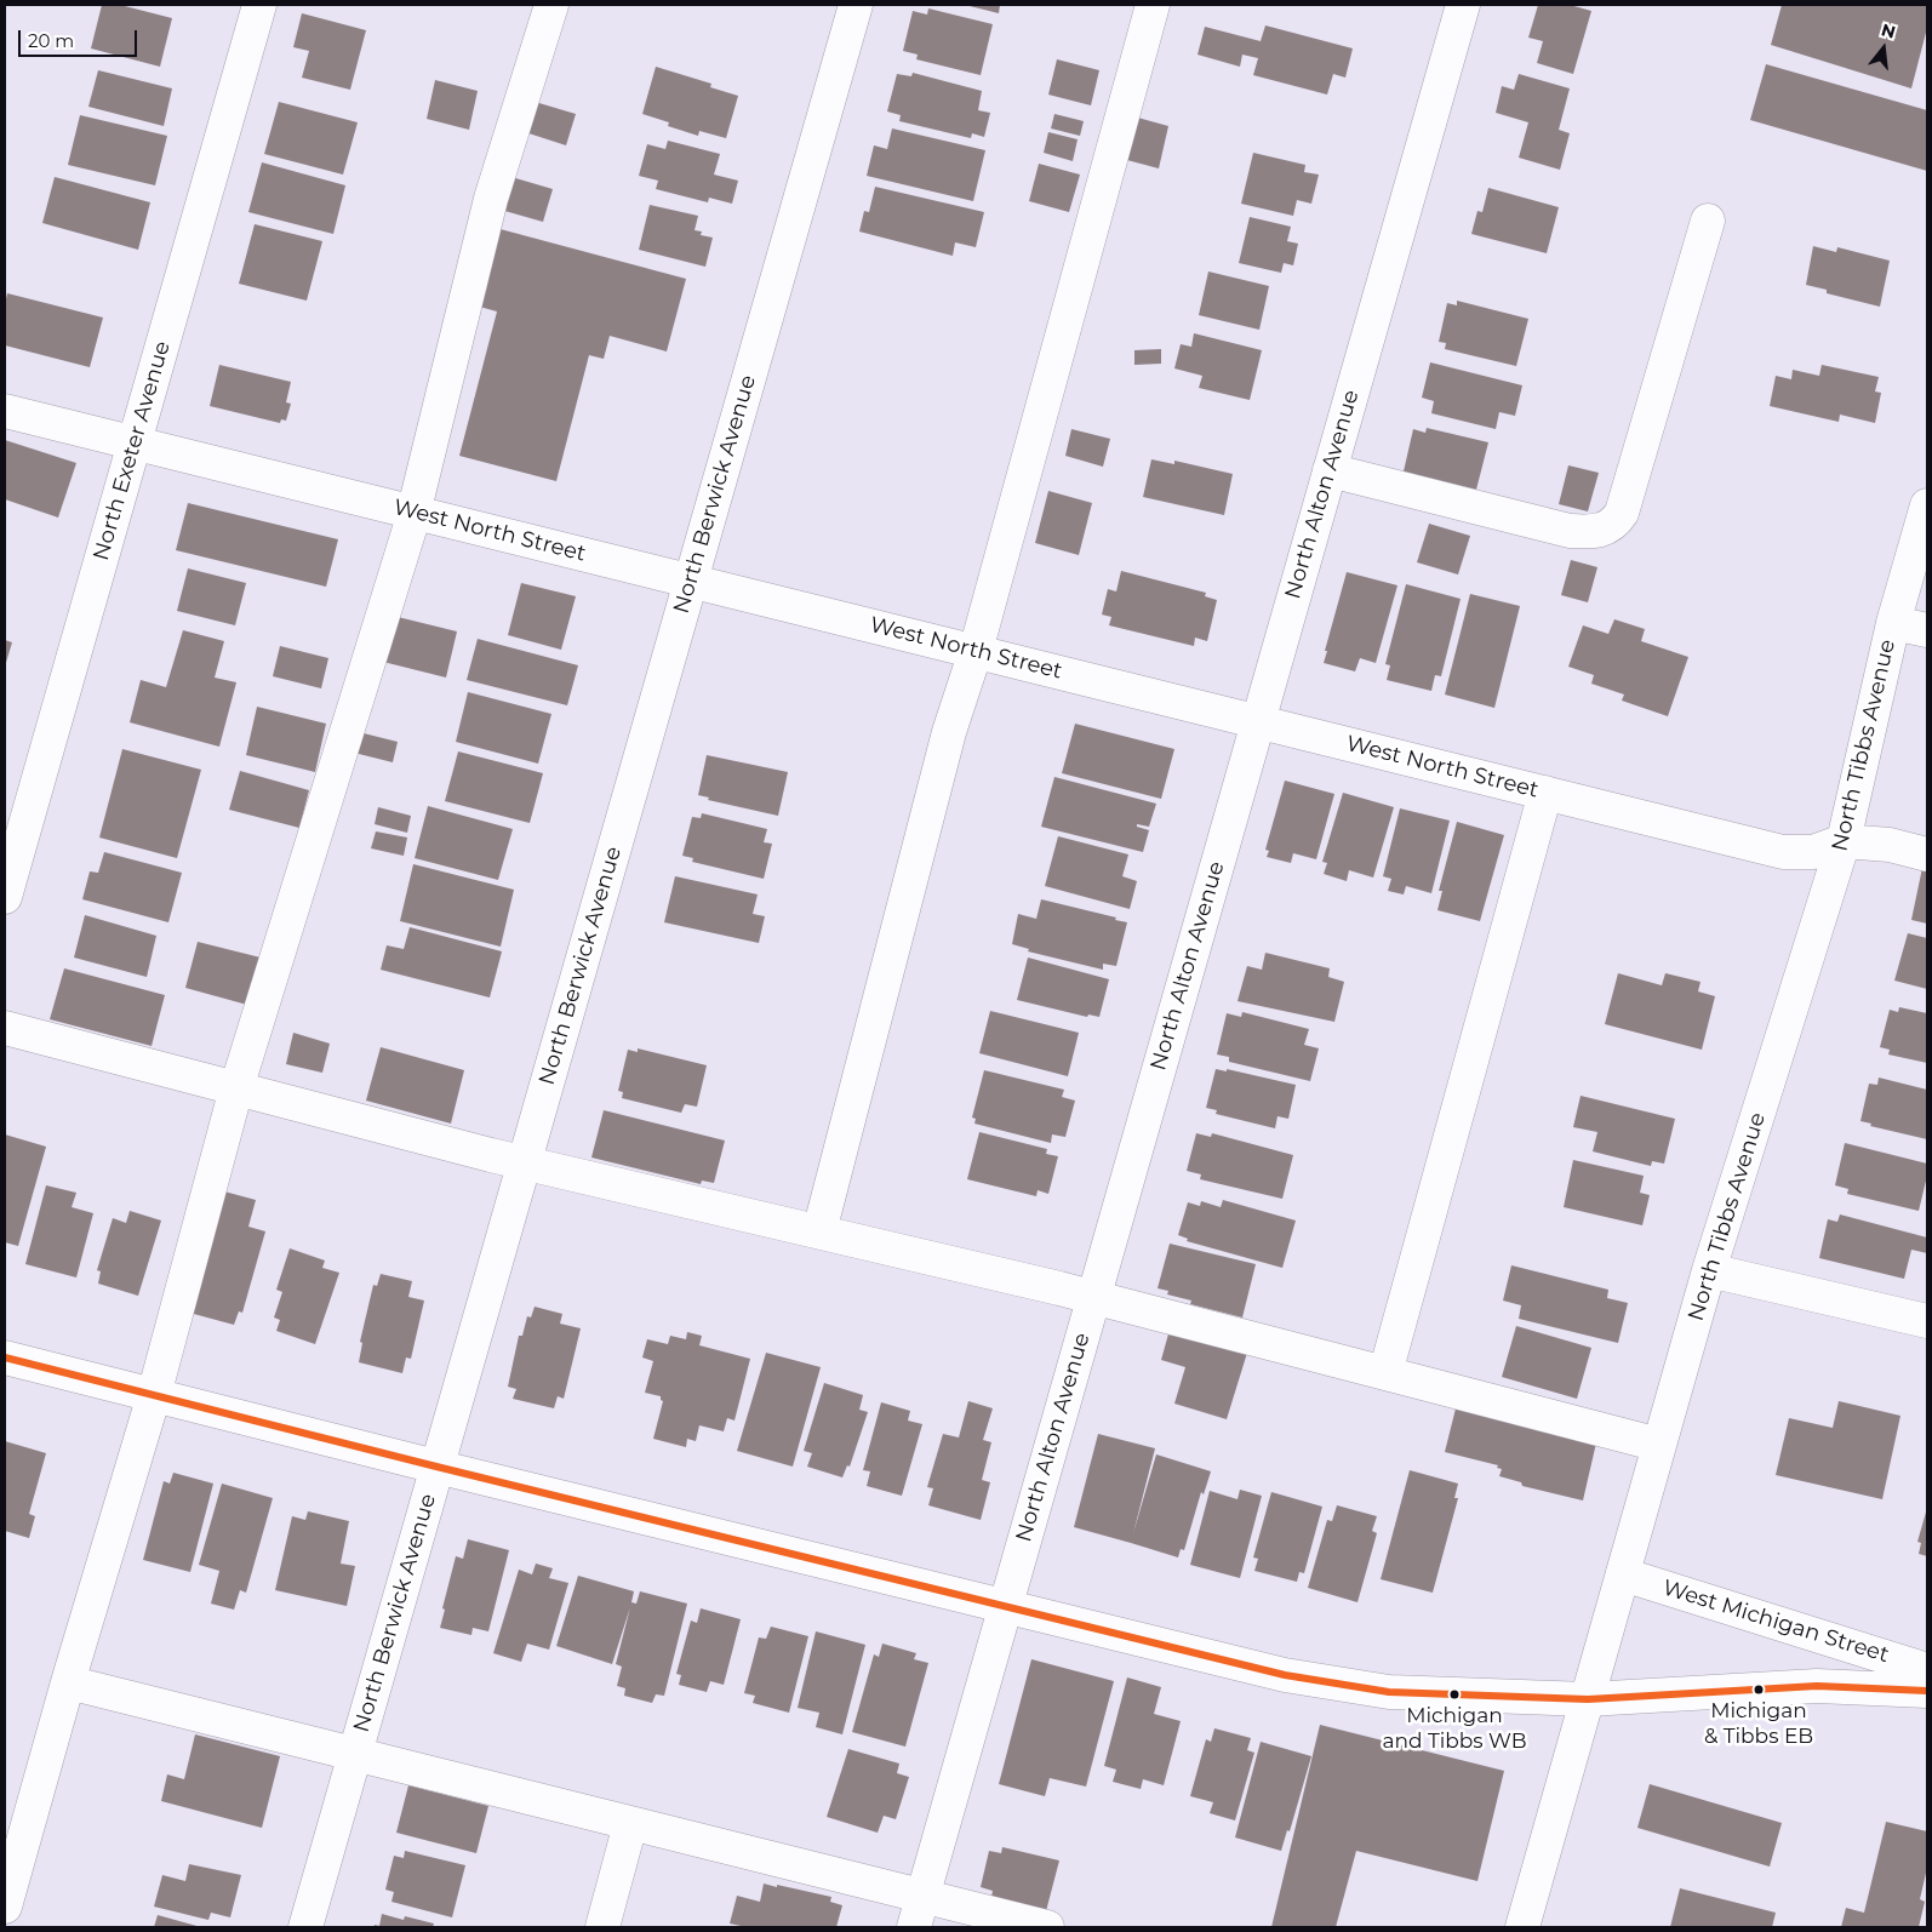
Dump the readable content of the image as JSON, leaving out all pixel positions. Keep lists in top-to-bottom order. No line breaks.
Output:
{"streets":{"street":["North Exeter Avenue","North Berwick Avenue","North Alton Avenue","West North Street","North Tibbs Avenue","West Michigan Street"]},"crossings":[["North Exeter Avenue","West North Street"],["North Berwick Avenue","West North Street"],["North Berwick Avenue","West Michigan Street"],["North Alton Avenue","West North Street"],["North Alton Avenue","West Michigan Street"],["West North Street","North Tibbs Avenue"],["North Tibbs Avenue","West Michigan Street"]],"places":["Michigan & Tibbs EB","Michigan and Tibbs WB"],"scale_bar":"20 m","north":"top"}
